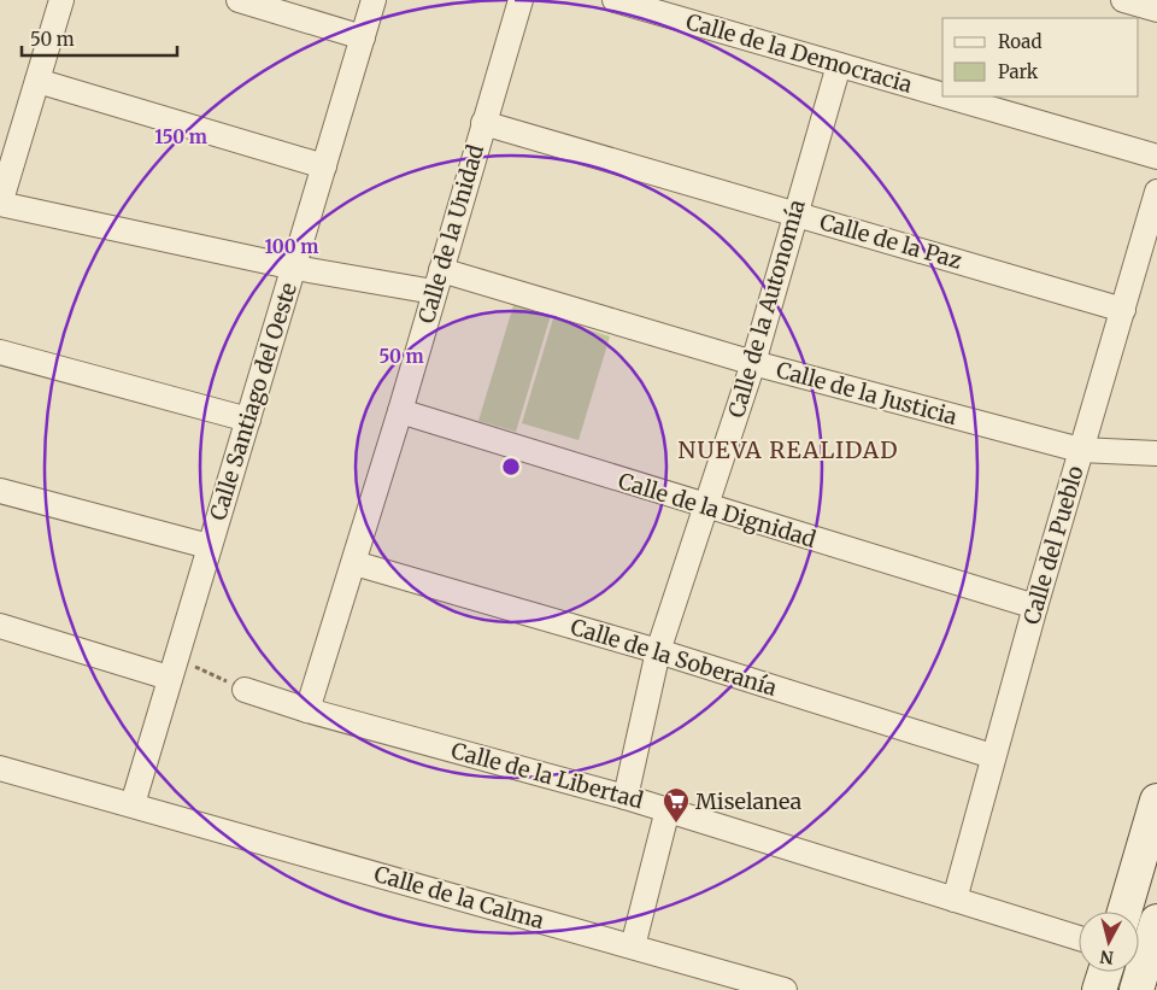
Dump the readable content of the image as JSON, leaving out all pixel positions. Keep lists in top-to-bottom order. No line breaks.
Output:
{"streets":{"street":["Calle de la Democracia","Calle de la Unidad","Calle de la Paz","Calle de la Autonomía","Calle de la Justicia","Calle Santiago del Oeste","Calle de la Dignidad","Calle del Pueblo","Calle de la Soberanía","Calle de la Libertad","Calle de la Calma"]},"crossings":[["Calle de la Democracia","Calle de la Autonomía"],["Calle de la Unidad","Calle de la Paz"],["Calle de la Unidad","Calle de la Justicia"],["Calle de la Unidad","Calle de la Dignidad"],["Calle de la Unidad","Calle de la Soberanía"],["Calle de la Unidad","Calle de la Libertad"],["Calle de la Paz","Calle de la Autonomía"],["Calle de la Paz","Calle del Pueblo"],["Calle de la Autonomía","Calle de la Justicia"],["Calle de la Autonomía","Calle de la Dignidad"],["Calle de la Autonomía","Calle de la Soberanía"],["Calle de la Autonomía","Calle de la Libertad"],["Calle de la Justicia","Calle Santiago del Oeste"],["Calle de la Justicia","Calle del Pueblo"],["Calle Santiago del Oeste","Calle de la Calma"],["Calle de la Dignidad","Calle del Pueblo"],["Calle del Pueblo","Calle de la Soberanía"],["Calle del Pueblo","Calle de la Libertad"]],"districts":["NUEVA REALIDAD"],"places":{"supermarket":["Miselanea"]},"legend":["Road","Park"],"scale_bar":"50 m","north":"bottom","rings":["150 m","100 m","50 m"]}
